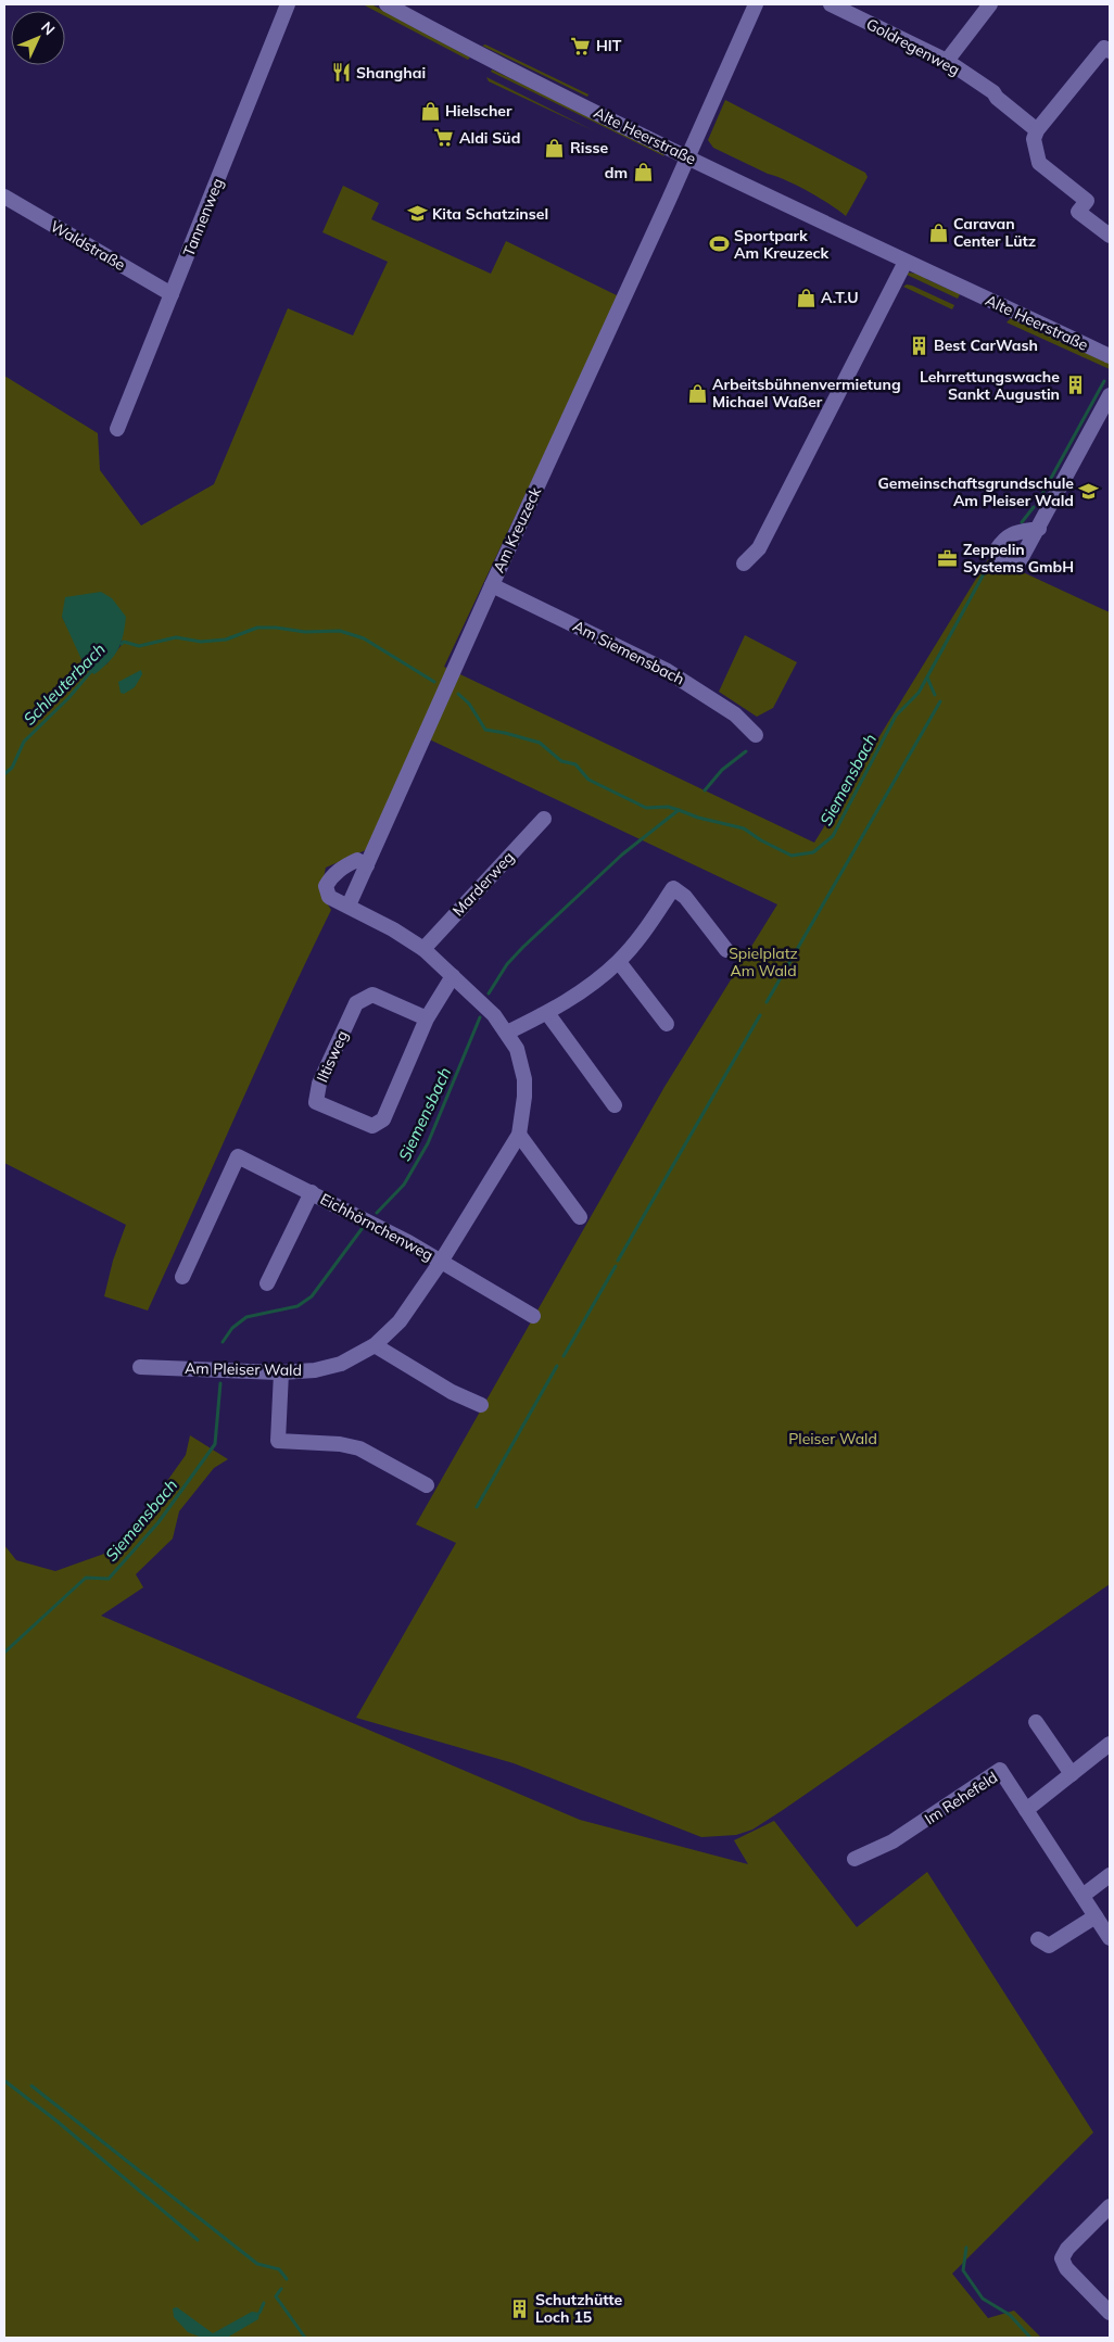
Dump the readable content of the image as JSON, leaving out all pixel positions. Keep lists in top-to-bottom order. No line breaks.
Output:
{"streets":{"street":["Goldregenweg","Alte Heerstraße","Tannenweg","Waldstraße","Am Kreuzeck","Am Siemensbach","Marderweg","Iltisweg","Eichhörnchenweg","Am Pleiser Wald","Im Rehefeld"]},"crossings":[["Alte Heerstraße","Am Kreuzeck"],["Tannenweg","Waldstraße"],["Am Kreuzeck","Am Siemensbach"],["Am Kreuzeck","Am Pleiser Wald"],["Marderweg","Am Pleiser Wald"],["Iltisweg","Am Pleiser Wald"],["Eichhörnchenweg","Am Pleiser Wald"]],"water":["Schleuterbach","Siemensbach"],"parks":["Spielplatz Am Wald","Pleiser Wald"],"places":{"supermarket":["HIT","Aldi Süd"],"restaurant":["Shanghai"],"shop":["Hielscher","Risse","dm","Caravan Center Lütz","A.T.U","Arbeitsbühnenvermietung Michael Waßer"],"school or university":["Kita Schatzinsel","Gemeinschaftsgrundschule Am Pleiser Wald"],"sports":["Sportpark Am Kreuzeck"],"building":["Best CarWash","Lehrrettungswache Sankt Augustin","Schutzhütte Loch 15"],"office":["Zeppelin Systems GmbH"]},"north":"top right"}
